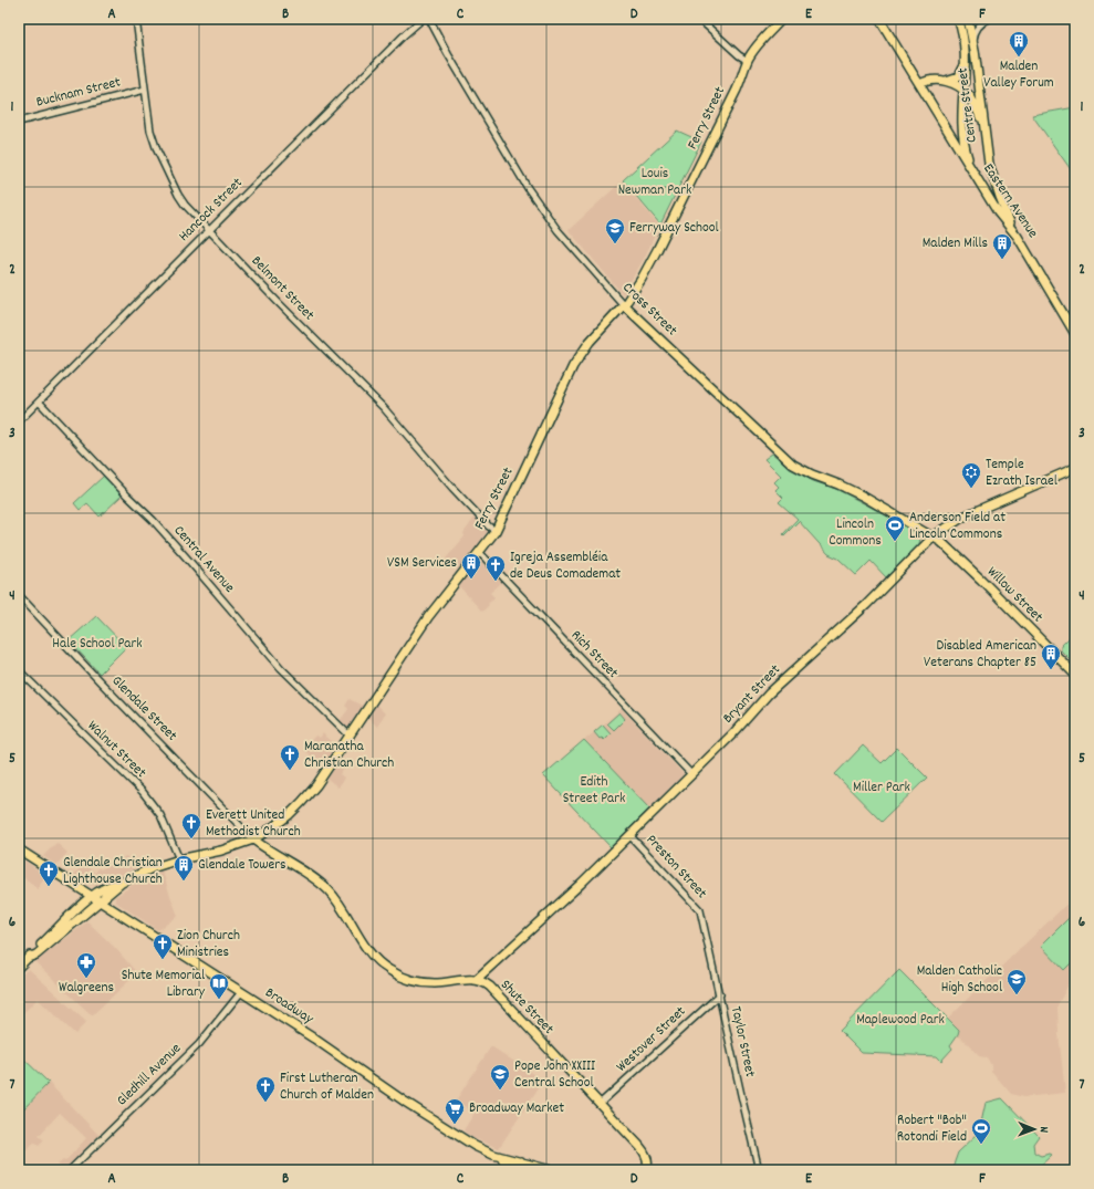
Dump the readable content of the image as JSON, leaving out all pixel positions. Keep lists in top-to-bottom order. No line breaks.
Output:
{"streets":{"main road":["Centre Street","Ferry Street","Eastern Avenue","Cross Street","Willow Street","Bryant Street","Broadway","Shute Street"],"street":["Bucknam Street","Hancock Street","Belmont Street","Central Avenue","Rich Street","Glendale Street","Walnut Street","Preston Street","Westover Street","Taylor Street","Gledhill Avenue"]},"crossings":[["Bucknam Street","Belmont Street"],["Centre Street","Eastern Avenue"],["Ferry Street","Belmont Street"],["Ferry Street","Cross Street"],["Ferry Street","Central Avenue"],["Ferry Street","Rich Street"],["Ferry Street","Glendale Street"],["Ferry Street","Walnut Street"],["Ferry Street","Broadway"],["Hancock Street","Belmont Street"],["Hancock Street","Central Avenue"],["Cross Street","Willow Street"],["Cross Street","Bryant Street"],["Willow Street","Bryant Street"],["Rich Street","Bryant Street"],["Bryant Street","Preston Street"],["Bryant Street","Shute Street"],["Preston Street","Taylor Street"],["Broadway","Gledhill Avenue"],["Shute Street","Westover Street"],["Westover Street","Taylor Street"]],"parks":["Louis Newman Park","Lincoln Commons","Hale School Park","Edith Street Park","Miller Park","Maplewood Park"],"places":{"building":["Malden Valley Forum","Malden Mills","VSM Services","Disabled American Veterans Chapter 85","Glendale Towers"],"school or university":["Ferryway School","Malden Catholic High School","Pope John XXIII Central School"],"synagogue":["Temple Ezrath Israel"],"sports":["Anderson Field at Lincoln Commons","Robert \"Bob\" Rotondi Field"],"church":["Igreja Assembléia de Deus Comademat","Maranatha Christian Church","Everett United Methodist Church","Glendale Christian Lighthouse Church","Zion Church Ministries","First Lutheran Church of Malden"],"pharmacy":["Walgreens"],"library":["Shute Memorial Library"],"supermarket":["Broadway Market"]},"north":"right","grid":{"columns":["A","B","C","D","E","F"],"rows":["1","2","3","4","5","6","7"]}}
